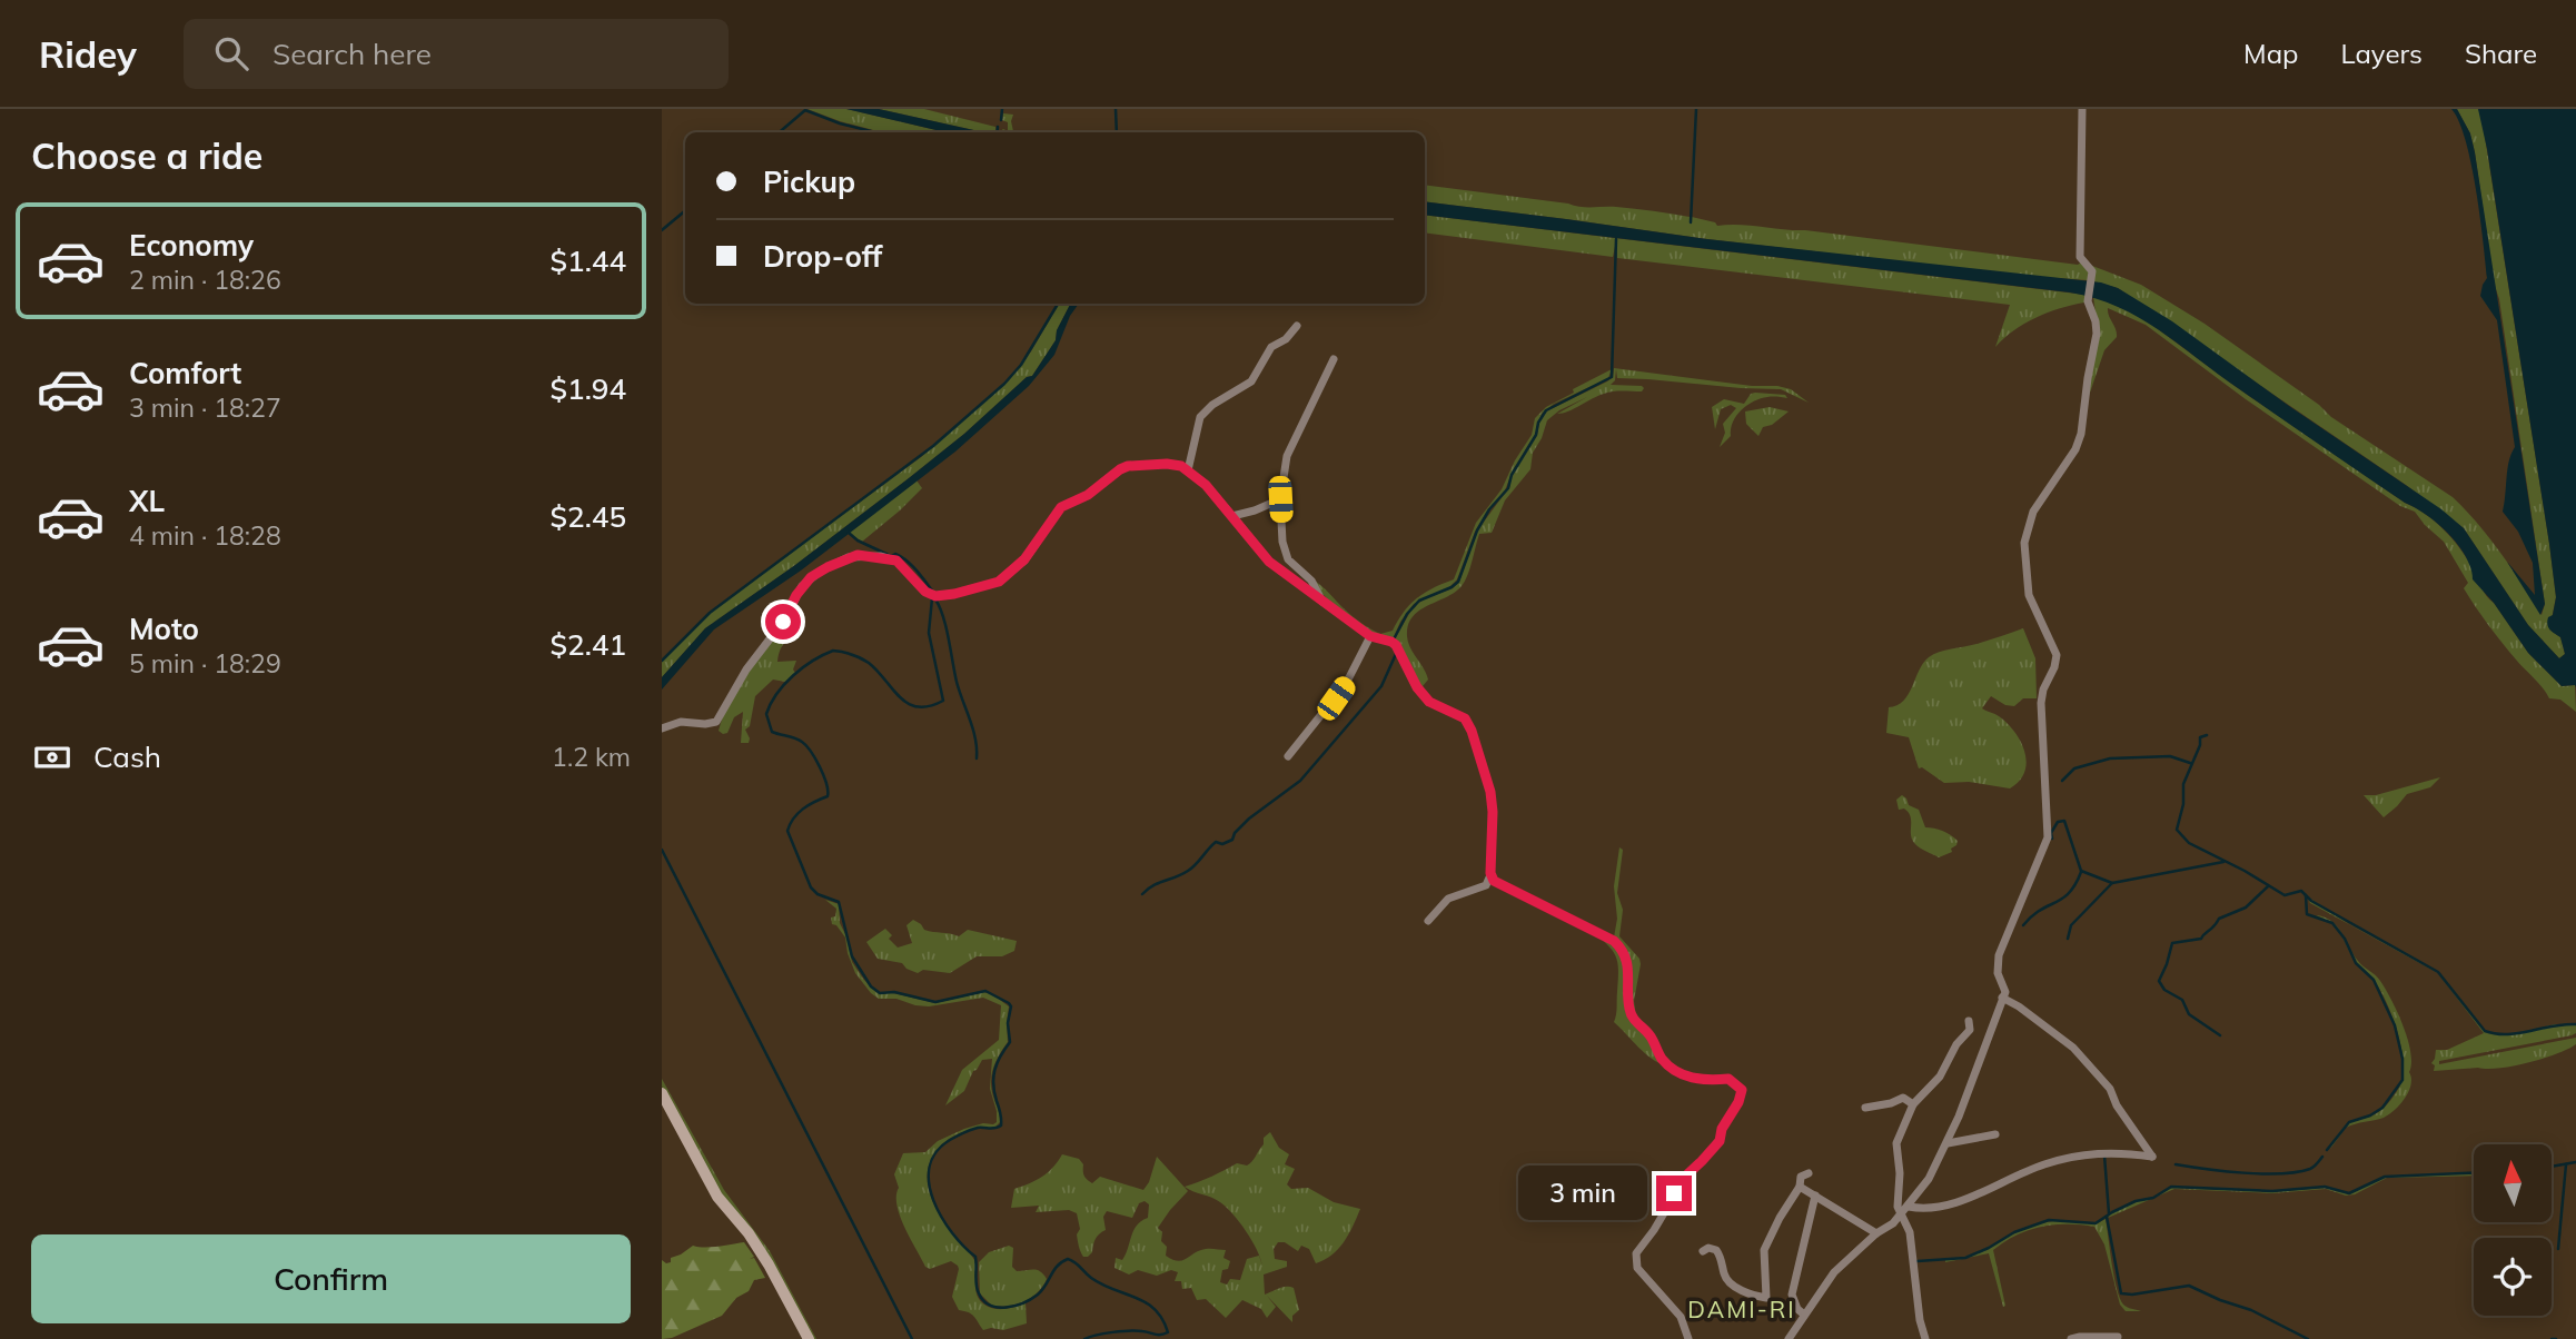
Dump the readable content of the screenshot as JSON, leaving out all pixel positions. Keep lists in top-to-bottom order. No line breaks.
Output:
{"districts":["DAMI-RI"],"north":"top","page":{"header":"Ridey","search":"Search here","nav":["Map","Layers","Share"],"heading":"Choose a ride","banner":["Pickup","Drop-off"],"list":[{"name":"Economy","note":"2 min · 18:26","value":"$1.44"},{"name":"Comfort","note":"3 min · 18:27","value":"$1.94"},{"name":"XL","note":"4 min · 18:28","value":"$2.45"},{"name":"Moto","note":"5 min · 18:29","value":"$2.41"}],"pay":["Cash","1.2 km"],"bubble":"3 min","buttons":"Confirm"}}
